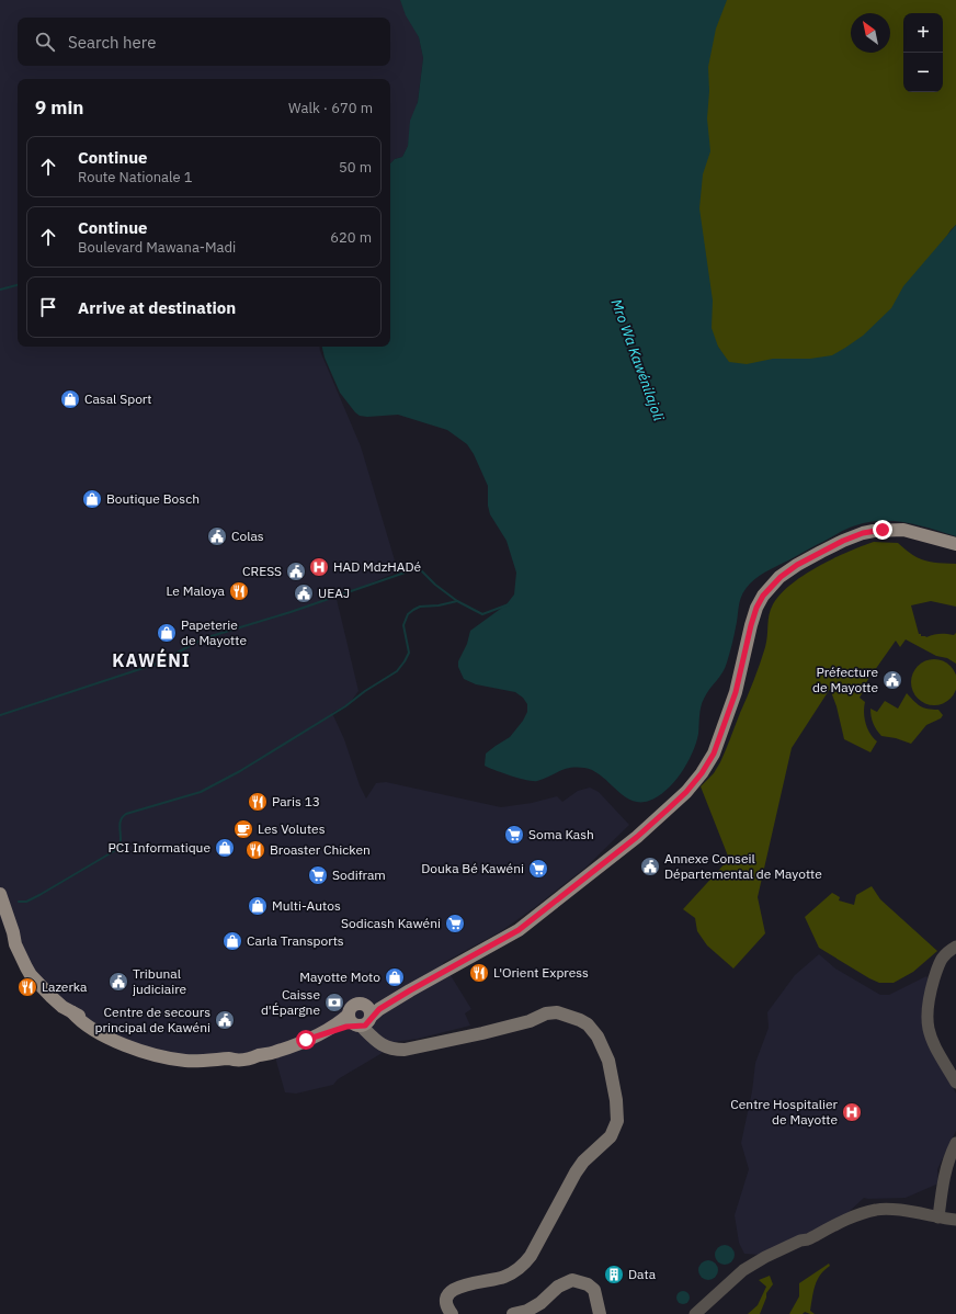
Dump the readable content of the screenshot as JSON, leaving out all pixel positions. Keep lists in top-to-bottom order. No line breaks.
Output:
{"districts":["KAWÉNI"],"water":["Mro Wa Kawénilajoli"],"places":{"shop":["Casal Sport","Boutique Bosch","Papeterie de Mayotte","PCI Informatique","Multi-Autos","Carla Transports","Mayotte Moto"],"public building":["Colas","CRESS","UEAJ","Préfecture de Mayotte","Annexe Conseil Départemental de Mayotte","Tribunal judiciaire","Centre de secours principal de Kawéni"],"hospital":["HAD MdzHADé","Centre Hospitalier de Mayotte"],"restaurant":["Le Maloya","Paris 13","Broaster Chicken","L'Orient Express","Lazerka"],"cafe":["Les Volutes"],"supermarket":["Soma Kash","Douka Bé Kawéni","Sodifram","Sodicash Kawéni"],"bank":["Caisse d'Épargne"],"building":["Data"]},"north":"top left","page":{"map_buttons":["+","−"],"search":"Search here","heading":["9 min","Walk · 670 m"],"list":[["Continue","Route Nationale 1","50 m"],["Continue","Boulevard Mawana-Madi","620 m"],"Arrive at destination"]}}
